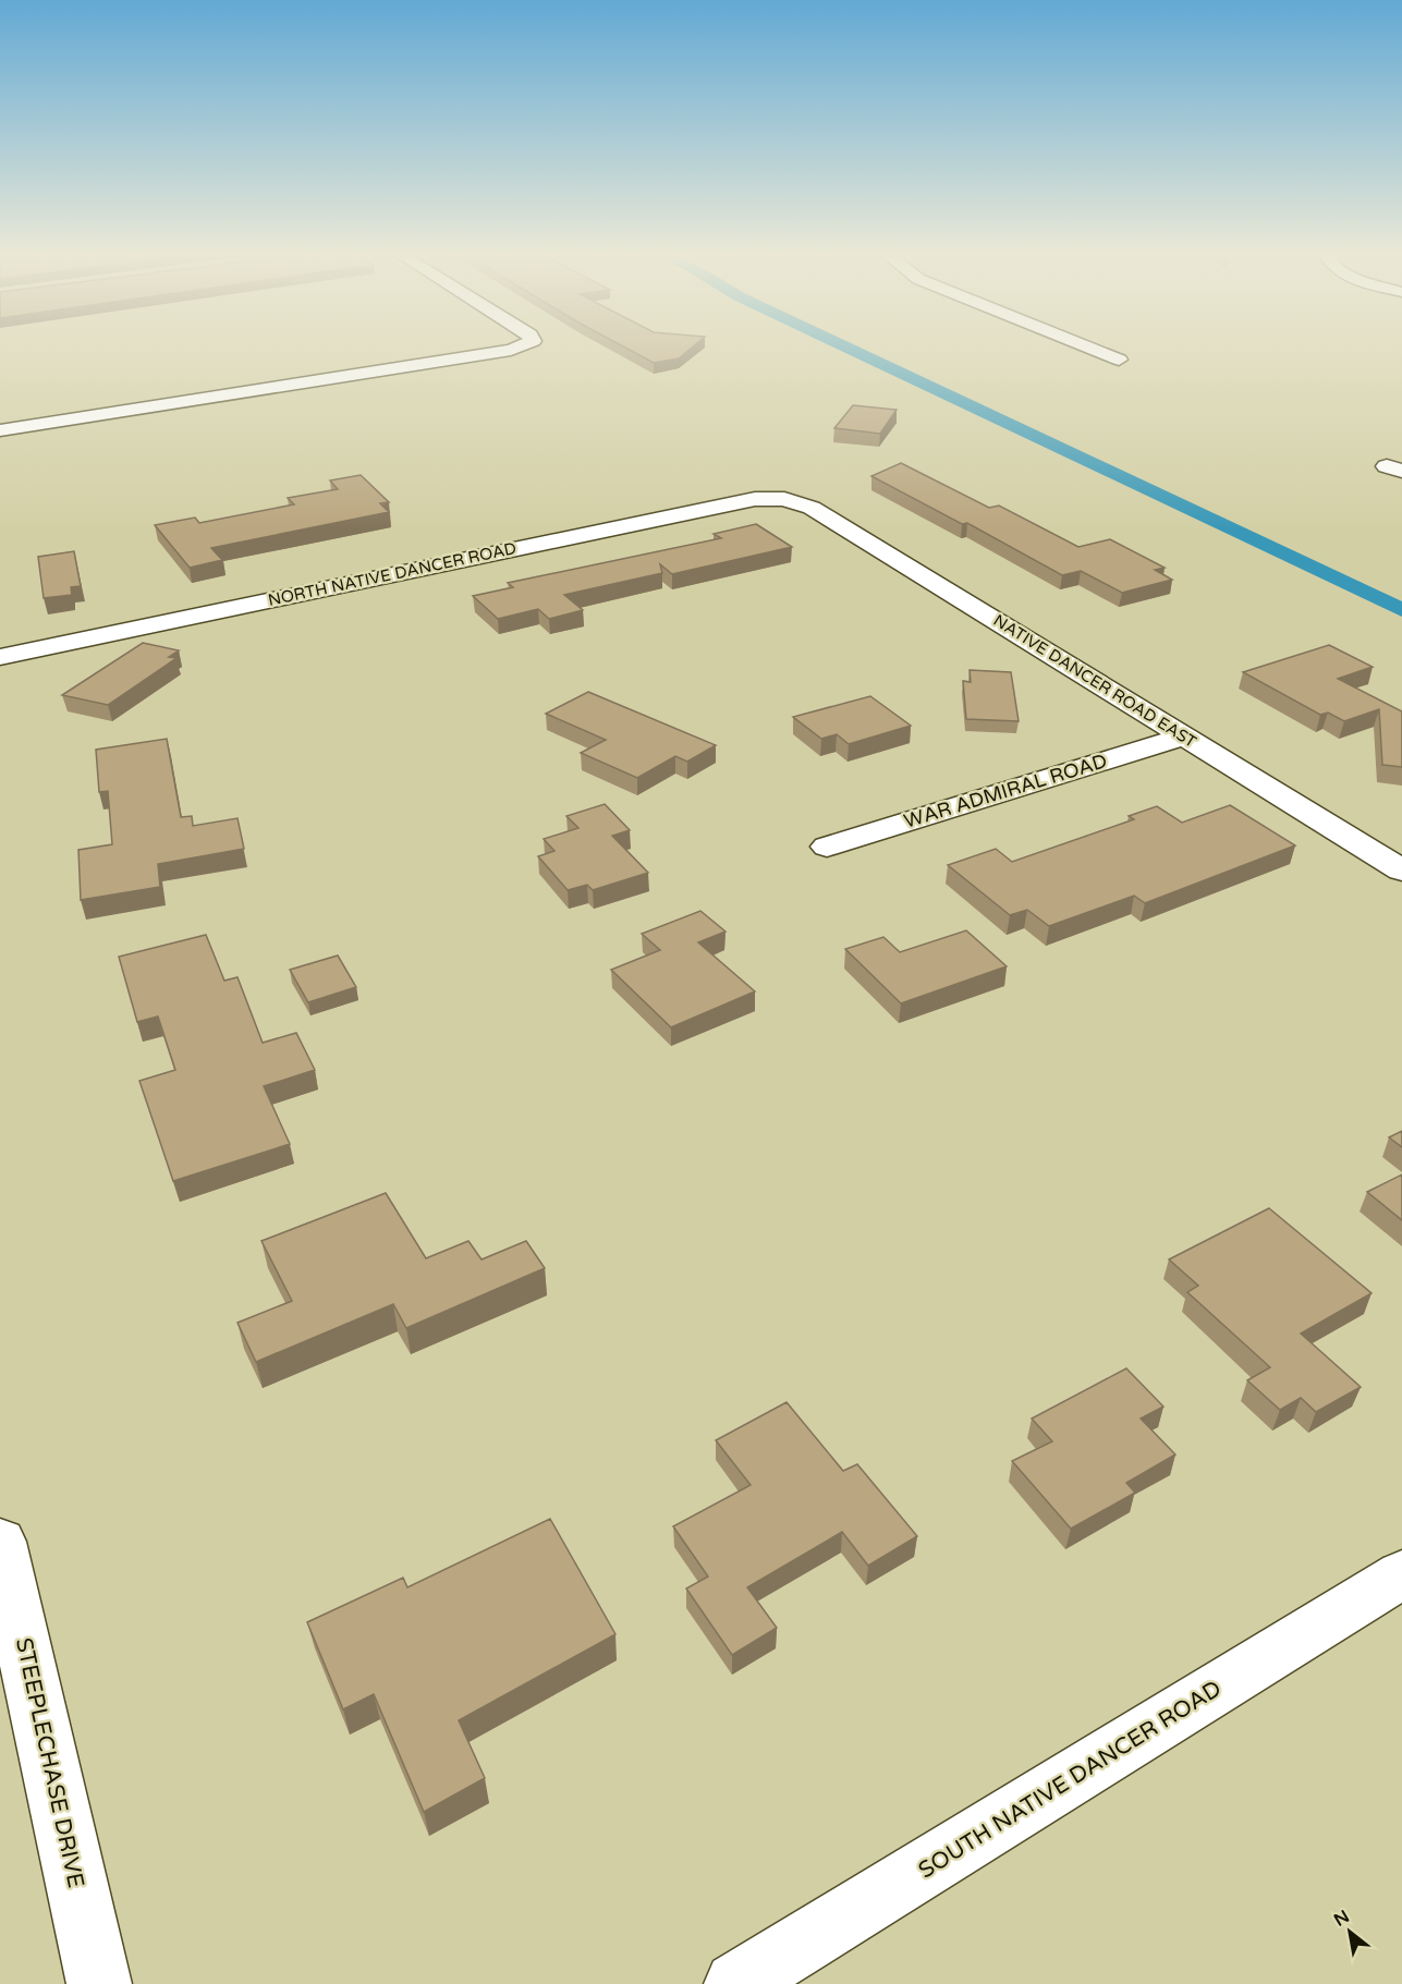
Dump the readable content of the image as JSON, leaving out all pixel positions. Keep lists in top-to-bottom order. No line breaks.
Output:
{"streets":{"street":["NORTH NATIVE DANCER ROAD","NATIVE DANCER ROAD EAST","WAR ADMIRAL ROAD","STEEPLECHASE DRIVE","SOUTH NATIVE DANCER ROAD"]},"crossings":[["NORTH NATIVE DANCER ROAD","NATIVE DANCER ROAD EAST"],["NATIVE DANCER ROAD EAST","WAR ADMIRAL ROAD"]],"north":"top left"}
